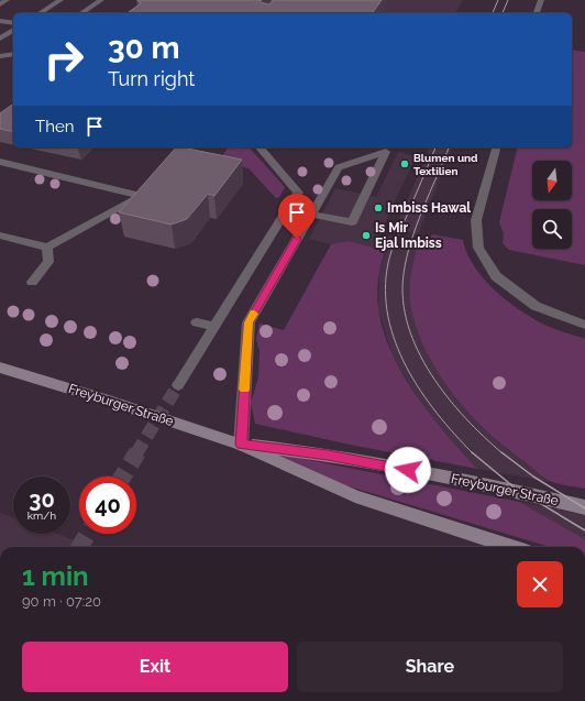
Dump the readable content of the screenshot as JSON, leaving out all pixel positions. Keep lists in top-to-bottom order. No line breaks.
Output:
{"streets":{"street":["Freyburger Straße"]},"places":["Blumen und Textilien","Imbiss Hawal","Is Mir Ejal Imbiss"],"north":"bottom","page":{"turn":["30 m","Turn right"],"then":"Then","speed":"30 km/h","limit":"40","heading":["1 min","90 m · 07:20"],"buttons":["Exit","Share"]}}
